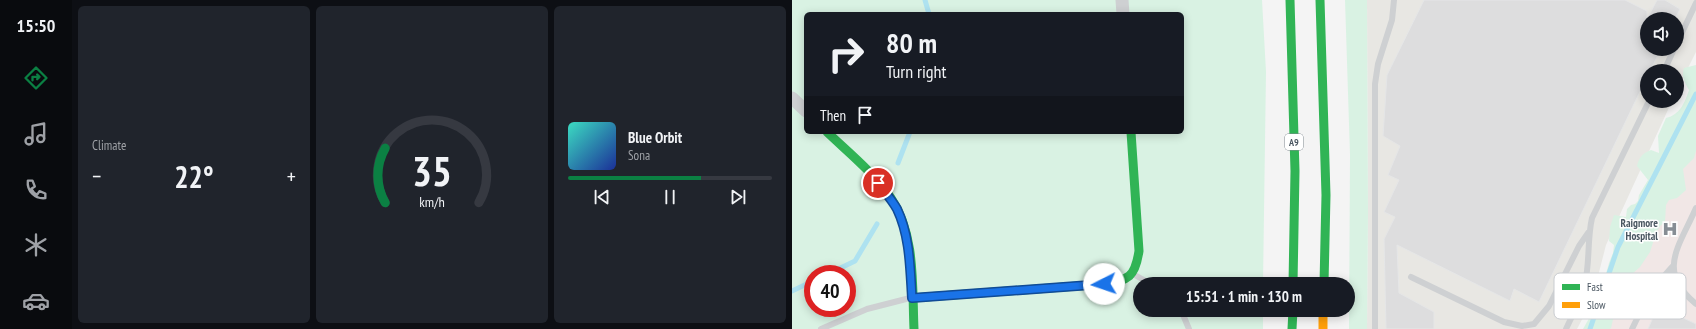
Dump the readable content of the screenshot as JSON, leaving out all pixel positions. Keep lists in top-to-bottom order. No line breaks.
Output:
{"streets":{"main road":["A9"]},"places":{"hospital":["Raigmore Hospital"]},"legend":["Fast","Slow"],"page":{"tabs":"15:50","tile":"Climate","turn":["80 m","Turn right"],"then":"Then","song":["Blue Orbit","Sona"],"heat":["−","22°","+"],"limit":"40","trip":"15:51 · 1 min · 130 m","gauge":["35","km/h"]}}
